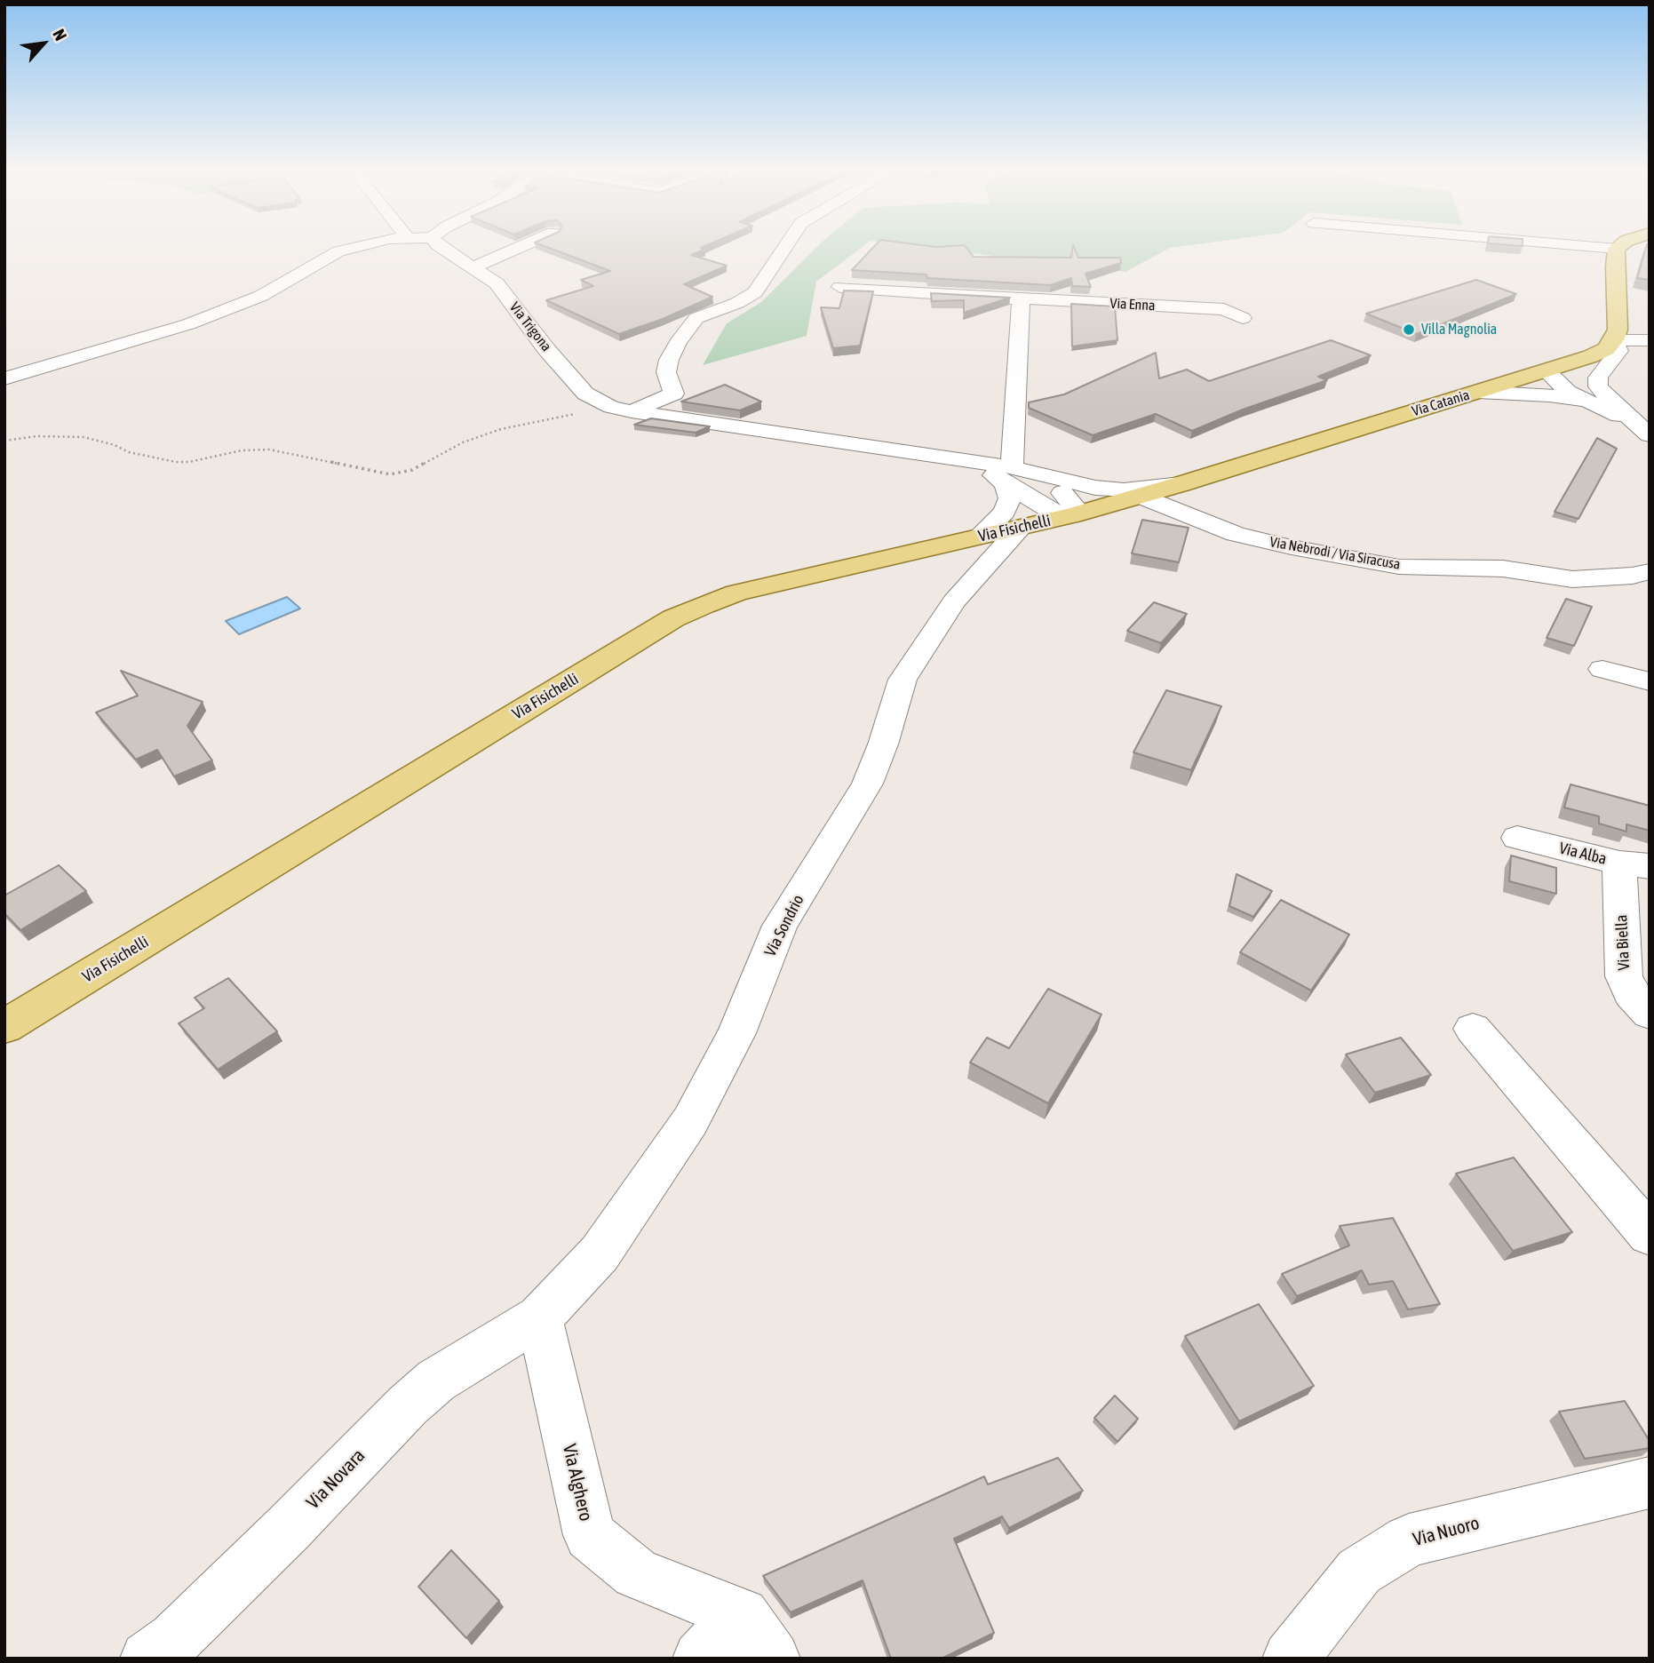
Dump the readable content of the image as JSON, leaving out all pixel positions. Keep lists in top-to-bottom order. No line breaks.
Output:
{"streets":{"main road":["Via Catania","Via Fisichelli"],"street":["Via Enna","Via Trigona","Via Nebrodi / Via Siracusa","Via Alba","Via Sondrio","Via Biella","Via Novara","Via Alghero","Via Nuoro"]},"crossings":[["Via Catania","Via Fisichelli"],["Via Catania","Via Nebrodi / Via Siracusa"],["Via Fisichelli","Via Nebrodi / Via Siracusa"],["Via Fisichelli","Via Sondrio"],["Via Alba","Via Biella"],["Via Sondrio","Via Novara"],["Via Sondrio","Via Alghero"],["Via Novara","Via Alghero"]],"places":["Villa Magnolia"],"north":"top right"}
